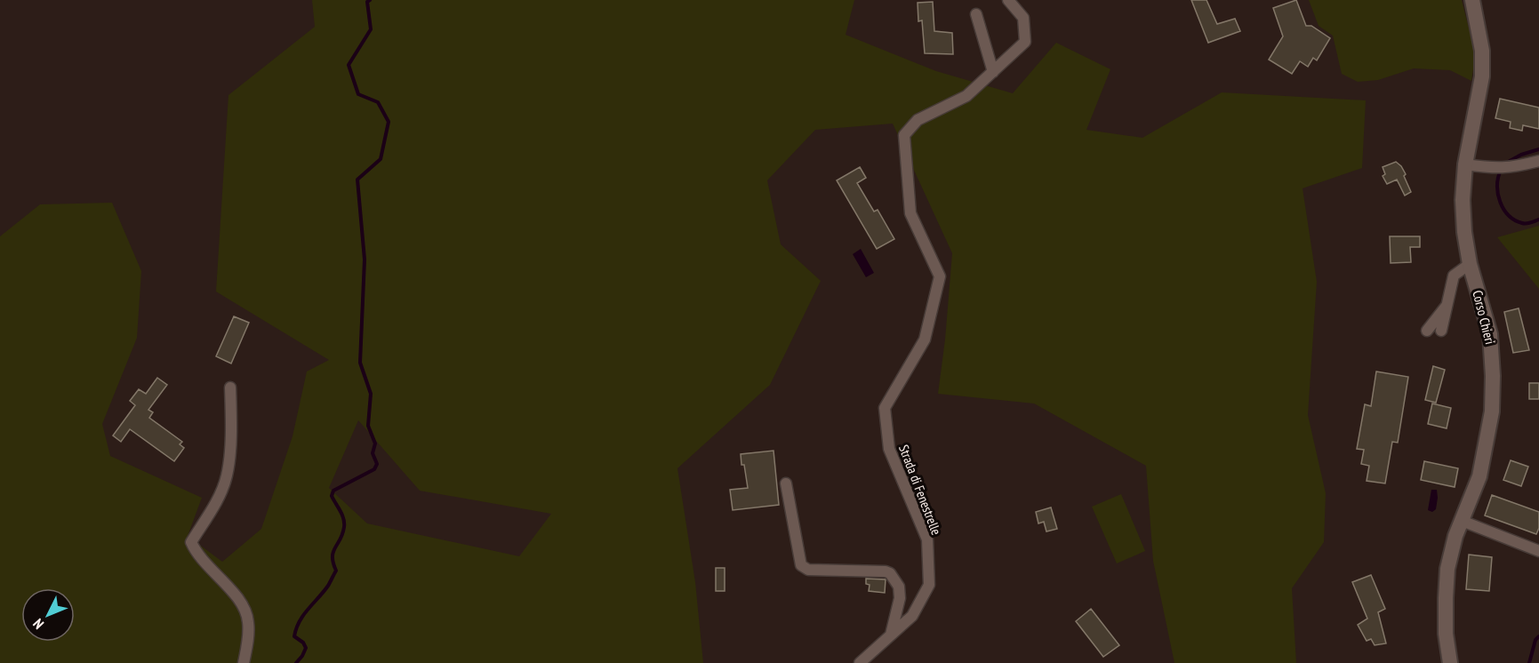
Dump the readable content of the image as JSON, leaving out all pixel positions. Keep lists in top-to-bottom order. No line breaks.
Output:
{"streets":{"main road":["Corso Chieri"],"street":["Strada di Fenestrelle"]},"north":"bottom left"}
